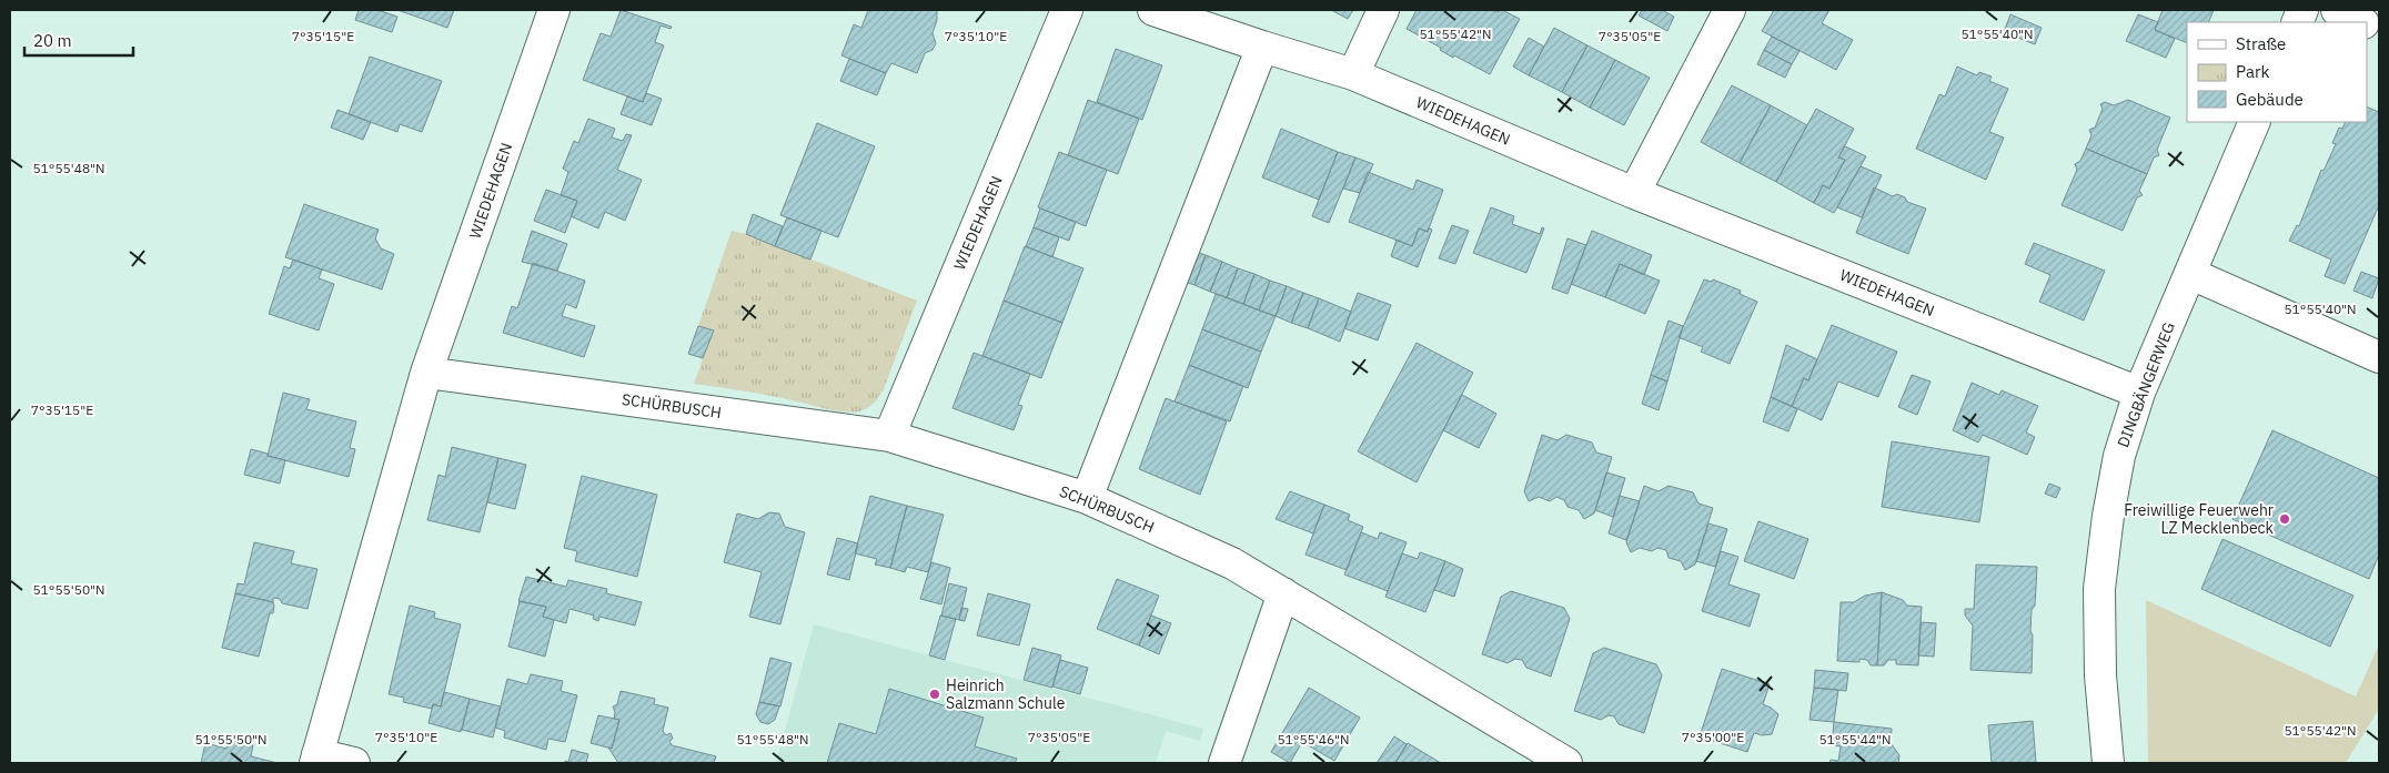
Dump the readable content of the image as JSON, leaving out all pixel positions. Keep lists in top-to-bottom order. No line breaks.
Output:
{"streets":{"street":["WIEDEHAGEN","DINGBÄNGERWEG","SCHÜRBUSCH"]},"crossings":[["WIEDEHAGEN","DINGBÄNGERWEG"],["WIEDEHAGEN","SCHÜRBUSCH"]],"places":["Freiwillige Feuerwehr LZ Mecklenbeck","Heinrich Salzmann Schule"],"legend":["Straße","Park","Gebäude"],"scale_bar":"20 m","coordinates":["51°55'42\"N","51°55'40\"N","7°35'15\"E","7°35'10\"E","7°35'05\"E","51°55'48\"N","51°55'50\"N","7°35'00\"E","51°55'46\"N","51°55'44\"N"]}
